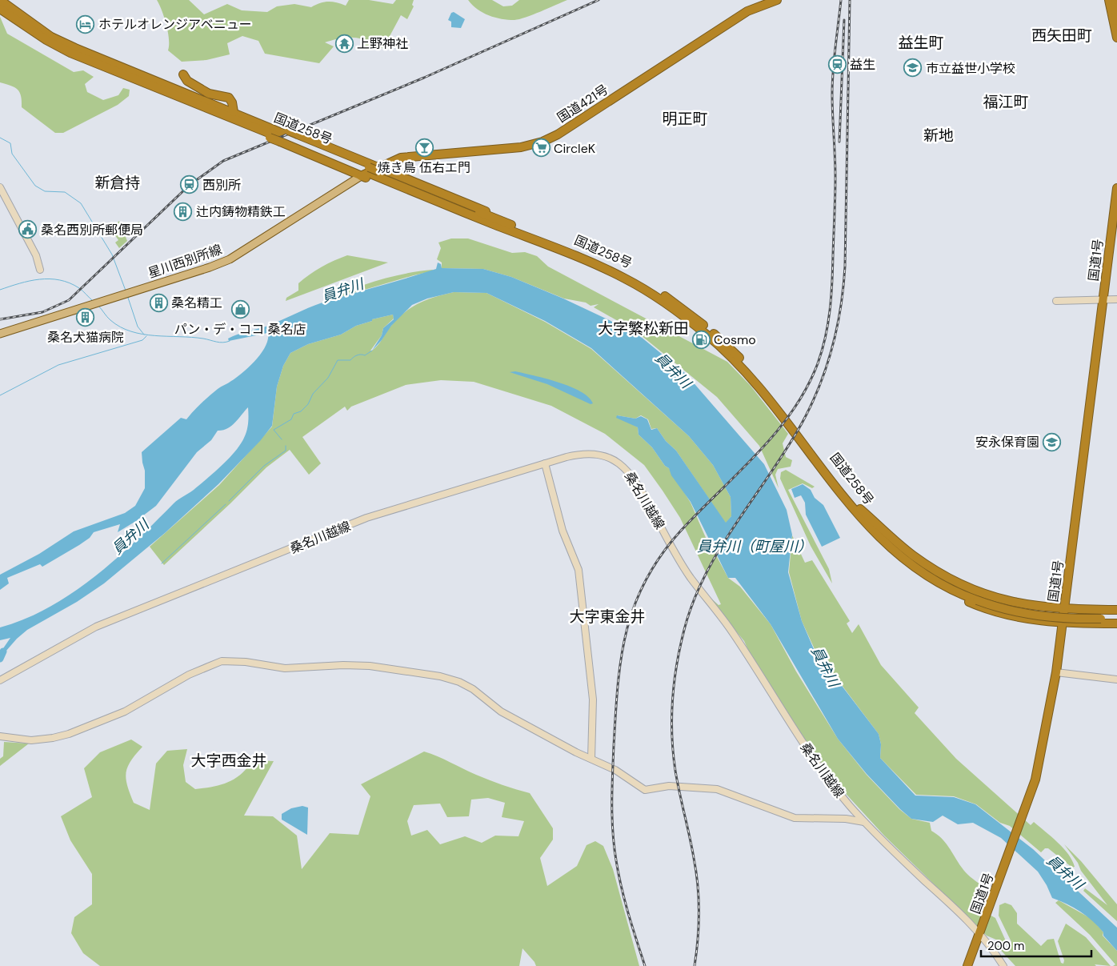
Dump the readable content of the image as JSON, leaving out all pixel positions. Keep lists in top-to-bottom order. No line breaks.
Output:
{"streets":{"highway":["国道421号","国道258号","国道1号"],"main road":["星川西別所線"],"street":["桑名川越線"]},"crossings":[["国道421号","国道258号"],["国道421号","星川西別所線"],["国道258号","星川西別所線"],["国道1号","桑名川越線"]],"districts":["西矢田町","益生町","福江町","明正町","新地","新倉持","大字繁松新田","大字東金井","大字西金井"],"water":["員弁川","員弁川（町屋川）"],"places":{"hotel":["ホテルオレンジアベニュー"],"temple":["上野神社"],"station":["益生","西別所"],"school or university":["市立益世小学校","安永保育園"],"bar":["焼き鳥 伍右エ門"],"supermarket":["CircleK"],"building":["辻内鋳物精鉄工","桑名精工","桑名犬猫病院"],"public building":["桑名西別所郵便局"],"shop":["パン・デ・ココ 桑名店"],"fuel station":["Cosmo"]},"scale_bar":"200 m"}
